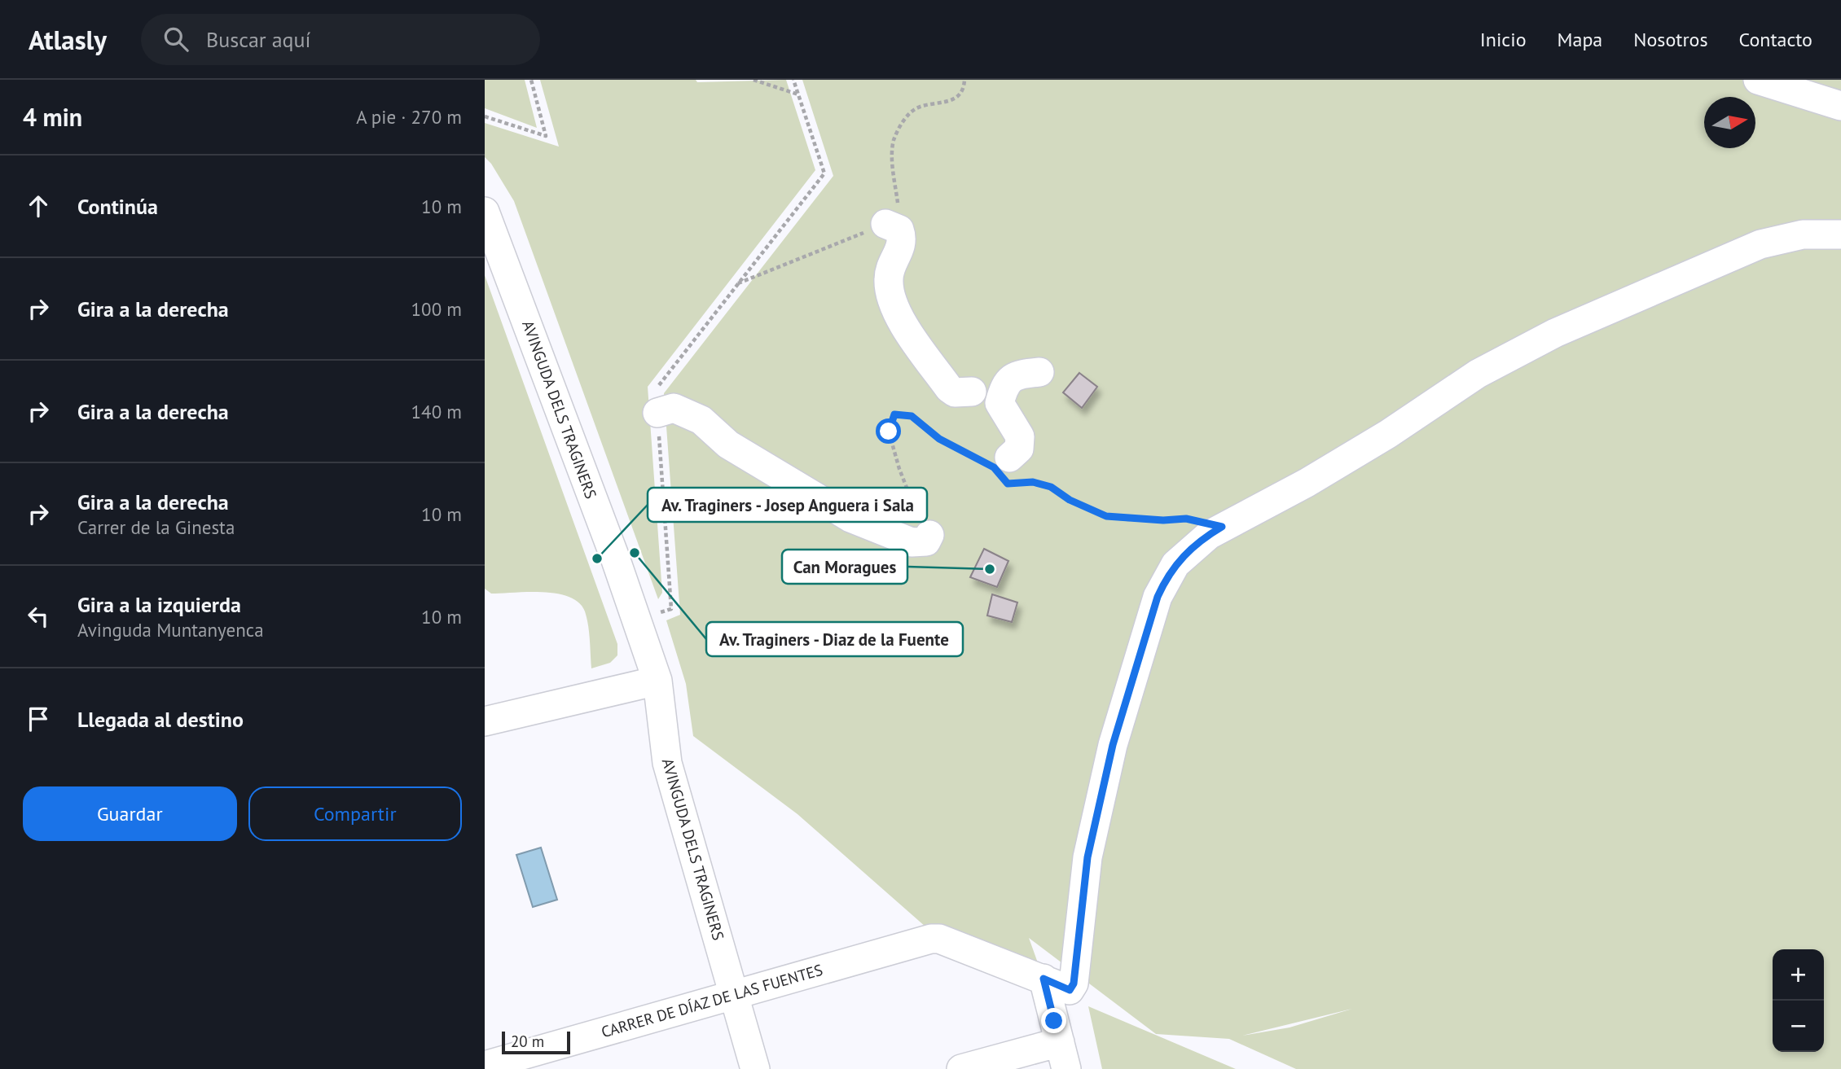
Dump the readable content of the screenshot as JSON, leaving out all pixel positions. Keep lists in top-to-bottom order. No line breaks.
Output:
{"streets":{"street":["AVINGUDA DELS TRAGINERS","CARRER DE DÍAZ DE LAS FUENTES"]},"crossings":[["AVINGUDA DELS TRAGINERS","CARRER DE DÍAZ DE LAS FUENTES"]],"places":["Av. Traginers - Diaz de la Fuente","Av. Traginers - Josep Anguera i Sala","Can Moragues"],"scale_bar":"20 m","north":"right","page":{"header":"Atlasly","search":"Buscar aquí","nav":["Inicio","Mapa","Nosotros","Contacto"],"heading":["4 min","A pie · 270 m"],"list":[["Continúa","10 m"],["Gira a la derecha","100 m"],["Gira a la derecha","140 m"],["Gira a la derecha","Carrer de la Ginesta","10 m"],["Gira a la izquierda","Avinguda Muntanyenca","10 m"],"Llegada al destino"],"buttons":["Guardar","Compartir"],"map_buttons":["+","−"],"scale":"20 m"}}
